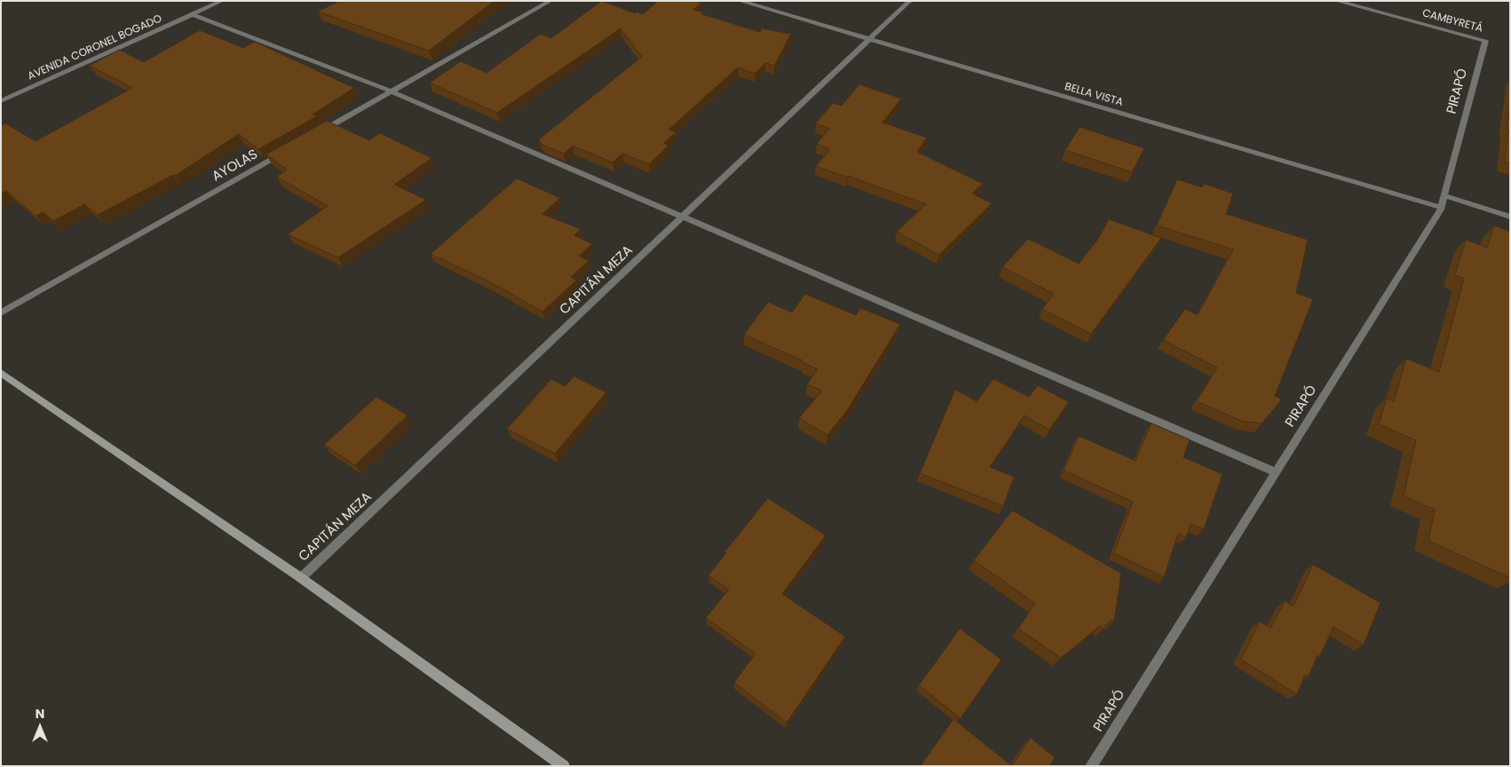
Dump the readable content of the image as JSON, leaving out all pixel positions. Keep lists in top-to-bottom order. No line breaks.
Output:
{"streets":{"street":["CAMBYRETÁ","AVENIDA CORONEL BOGADO","PIRAPÓ","BELLA VISTA","AYOLAS","CAPITÁN MEZA"]},"crossings":[["CAMBYRETÁ","PIRAPÓ"],["PIRAPÓ","BELLA VISTA"],["BELLA VISTA","CAPITÁN MEZA"]],"north":"top"}
